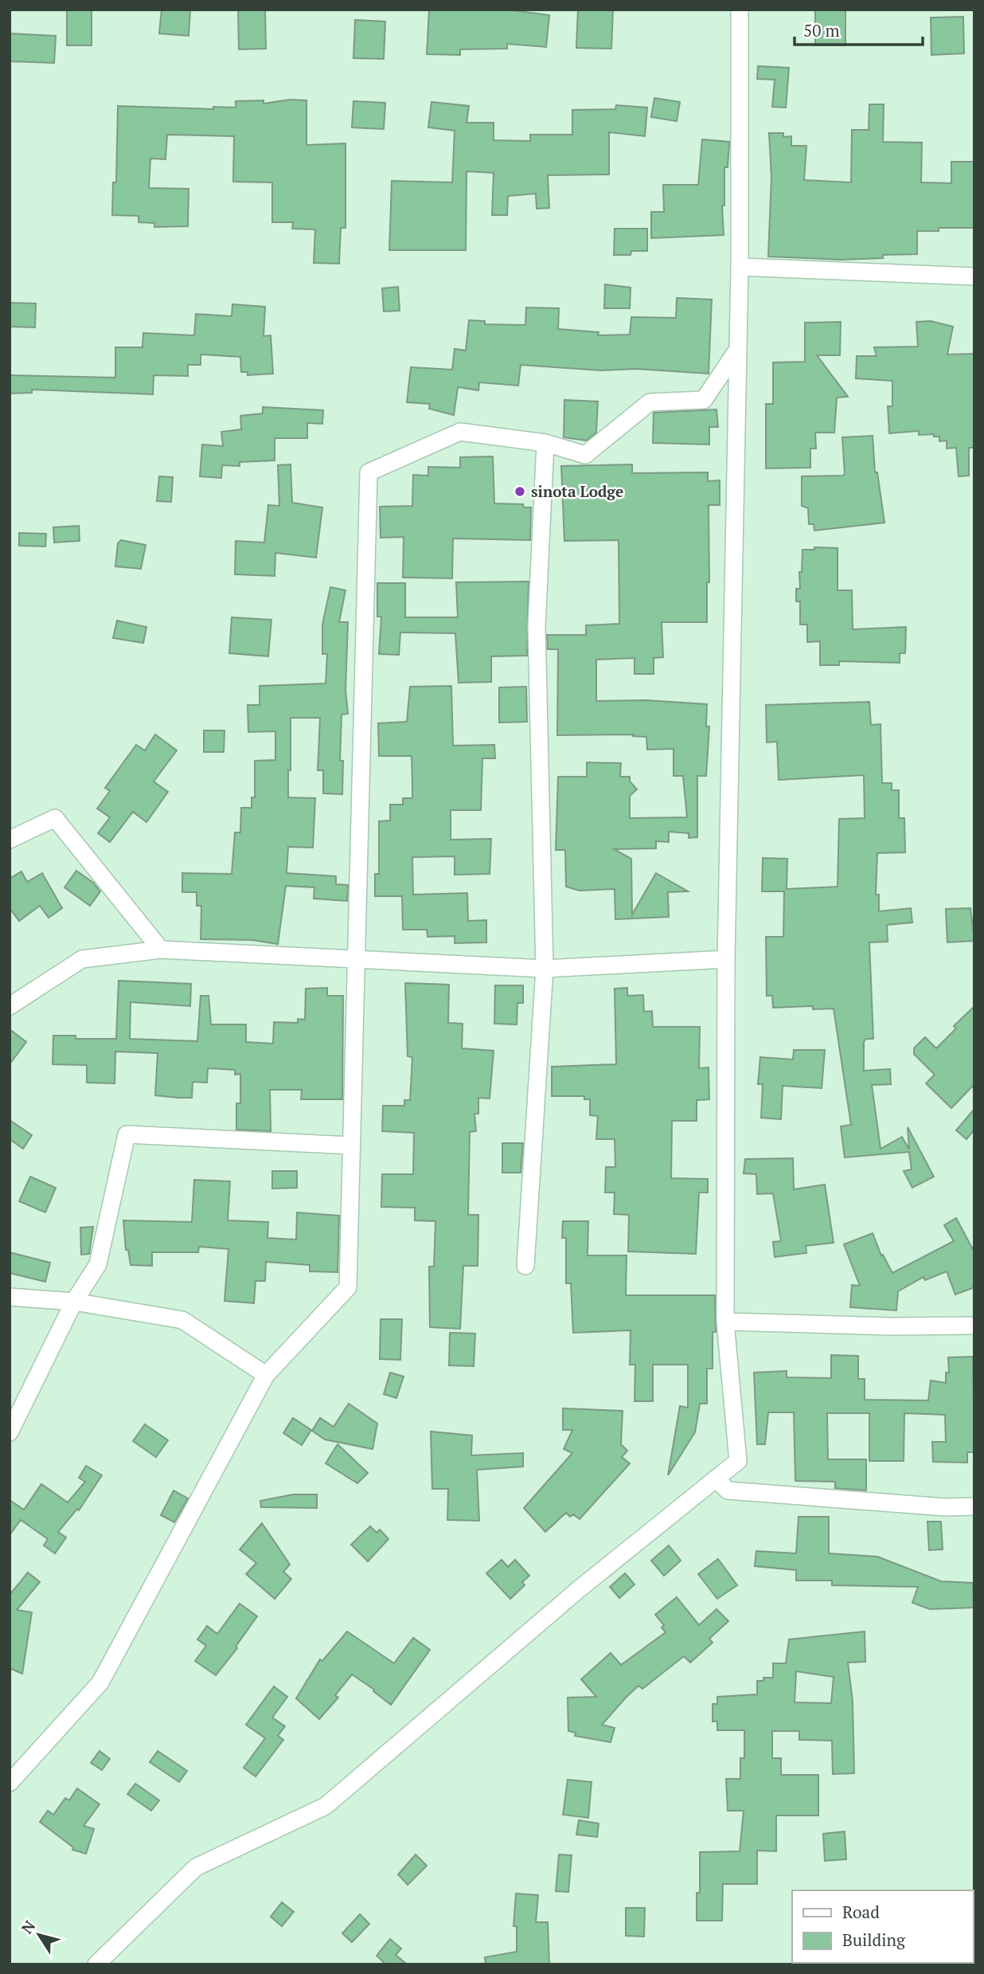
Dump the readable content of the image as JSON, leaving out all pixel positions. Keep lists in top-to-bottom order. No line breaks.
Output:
{"places":["sinota Lodge"],"legend":["Road","Building"],"scale_bar":"50 m","north":"top left"}
